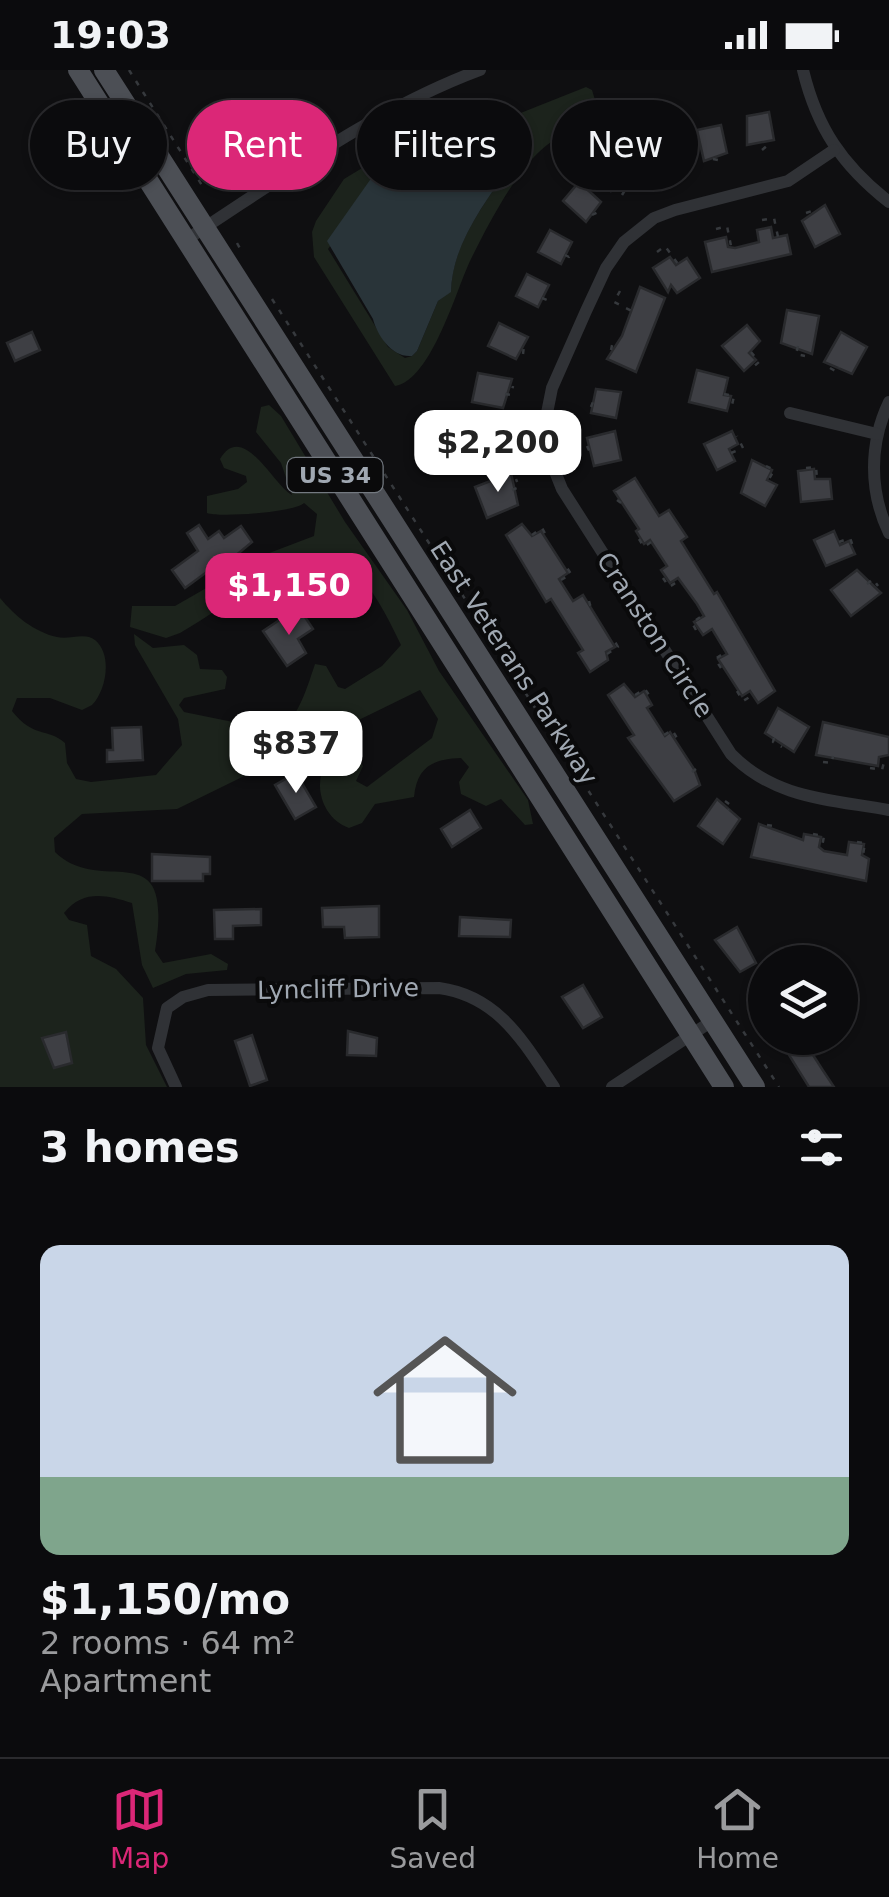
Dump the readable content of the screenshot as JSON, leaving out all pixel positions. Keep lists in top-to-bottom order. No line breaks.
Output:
{"streets":{"main road":["US 34","East Veterans Parkway"],"street":["Cranston Circle","Lyncliff Drive"]},"crossings":[["US 34","East Veterans Parkway"]],"page":{"status":"19:03","chip":["Buy","Rent","Filters","New"],"price":["$2,200","$1,150","$837"],"heading":"3 homes","list":[{"name":"$1,150/mo","note":"2 rooms · 64 m² · Apartment"}],"tabs":["Map","Saved","Home"]}}
